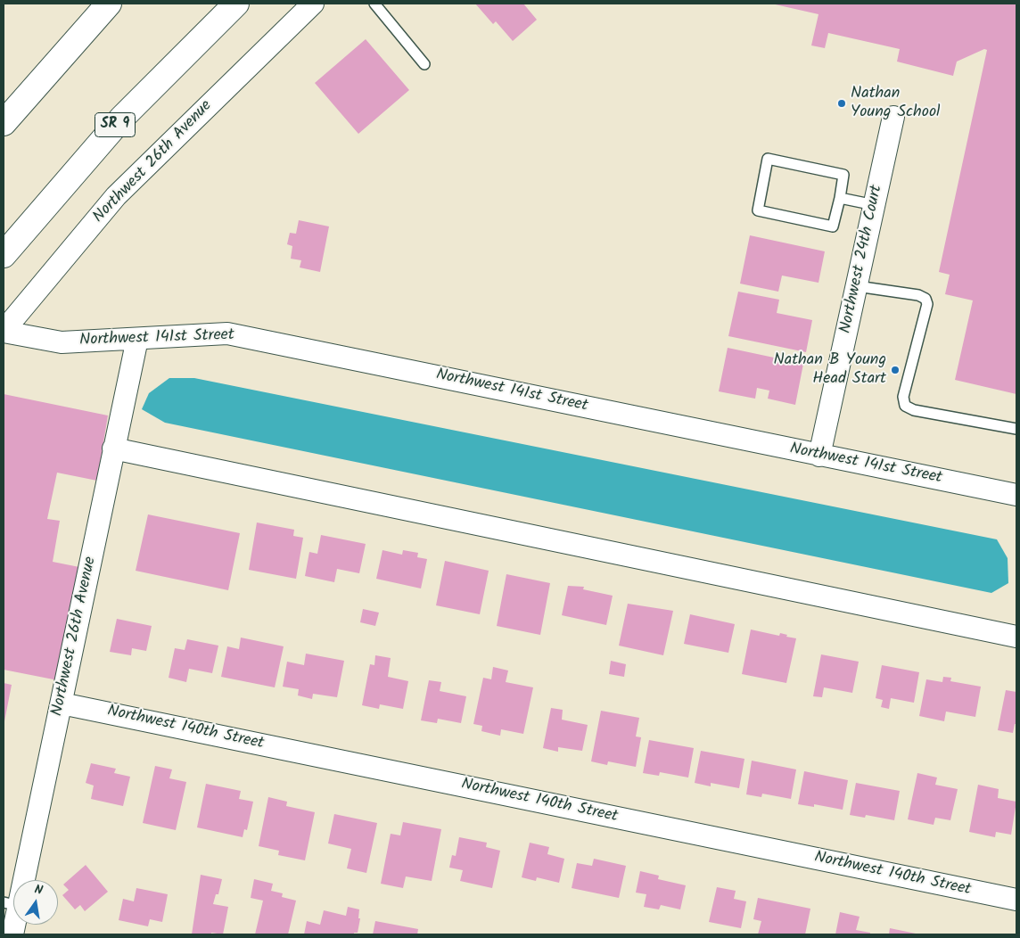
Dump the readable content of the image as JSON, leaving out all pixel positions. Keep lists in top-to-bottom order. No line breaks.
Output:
{"streets":{"main road":["SR 9"],"street":["Northwest 26th Avenue","Northwest 24th Court","Northwest 141st Street","Northwest 140th Street"]},"crossings":[["Northwest 26th Avenue","Northwest 141st Street"],["Northwest 26th Avenue","Northwest 140th Street"],["Northwest 24th Court","Northwest 141st Street"]],"places":["Nathan Young School","Nathan B Young Head Start"],"north":"top"}
